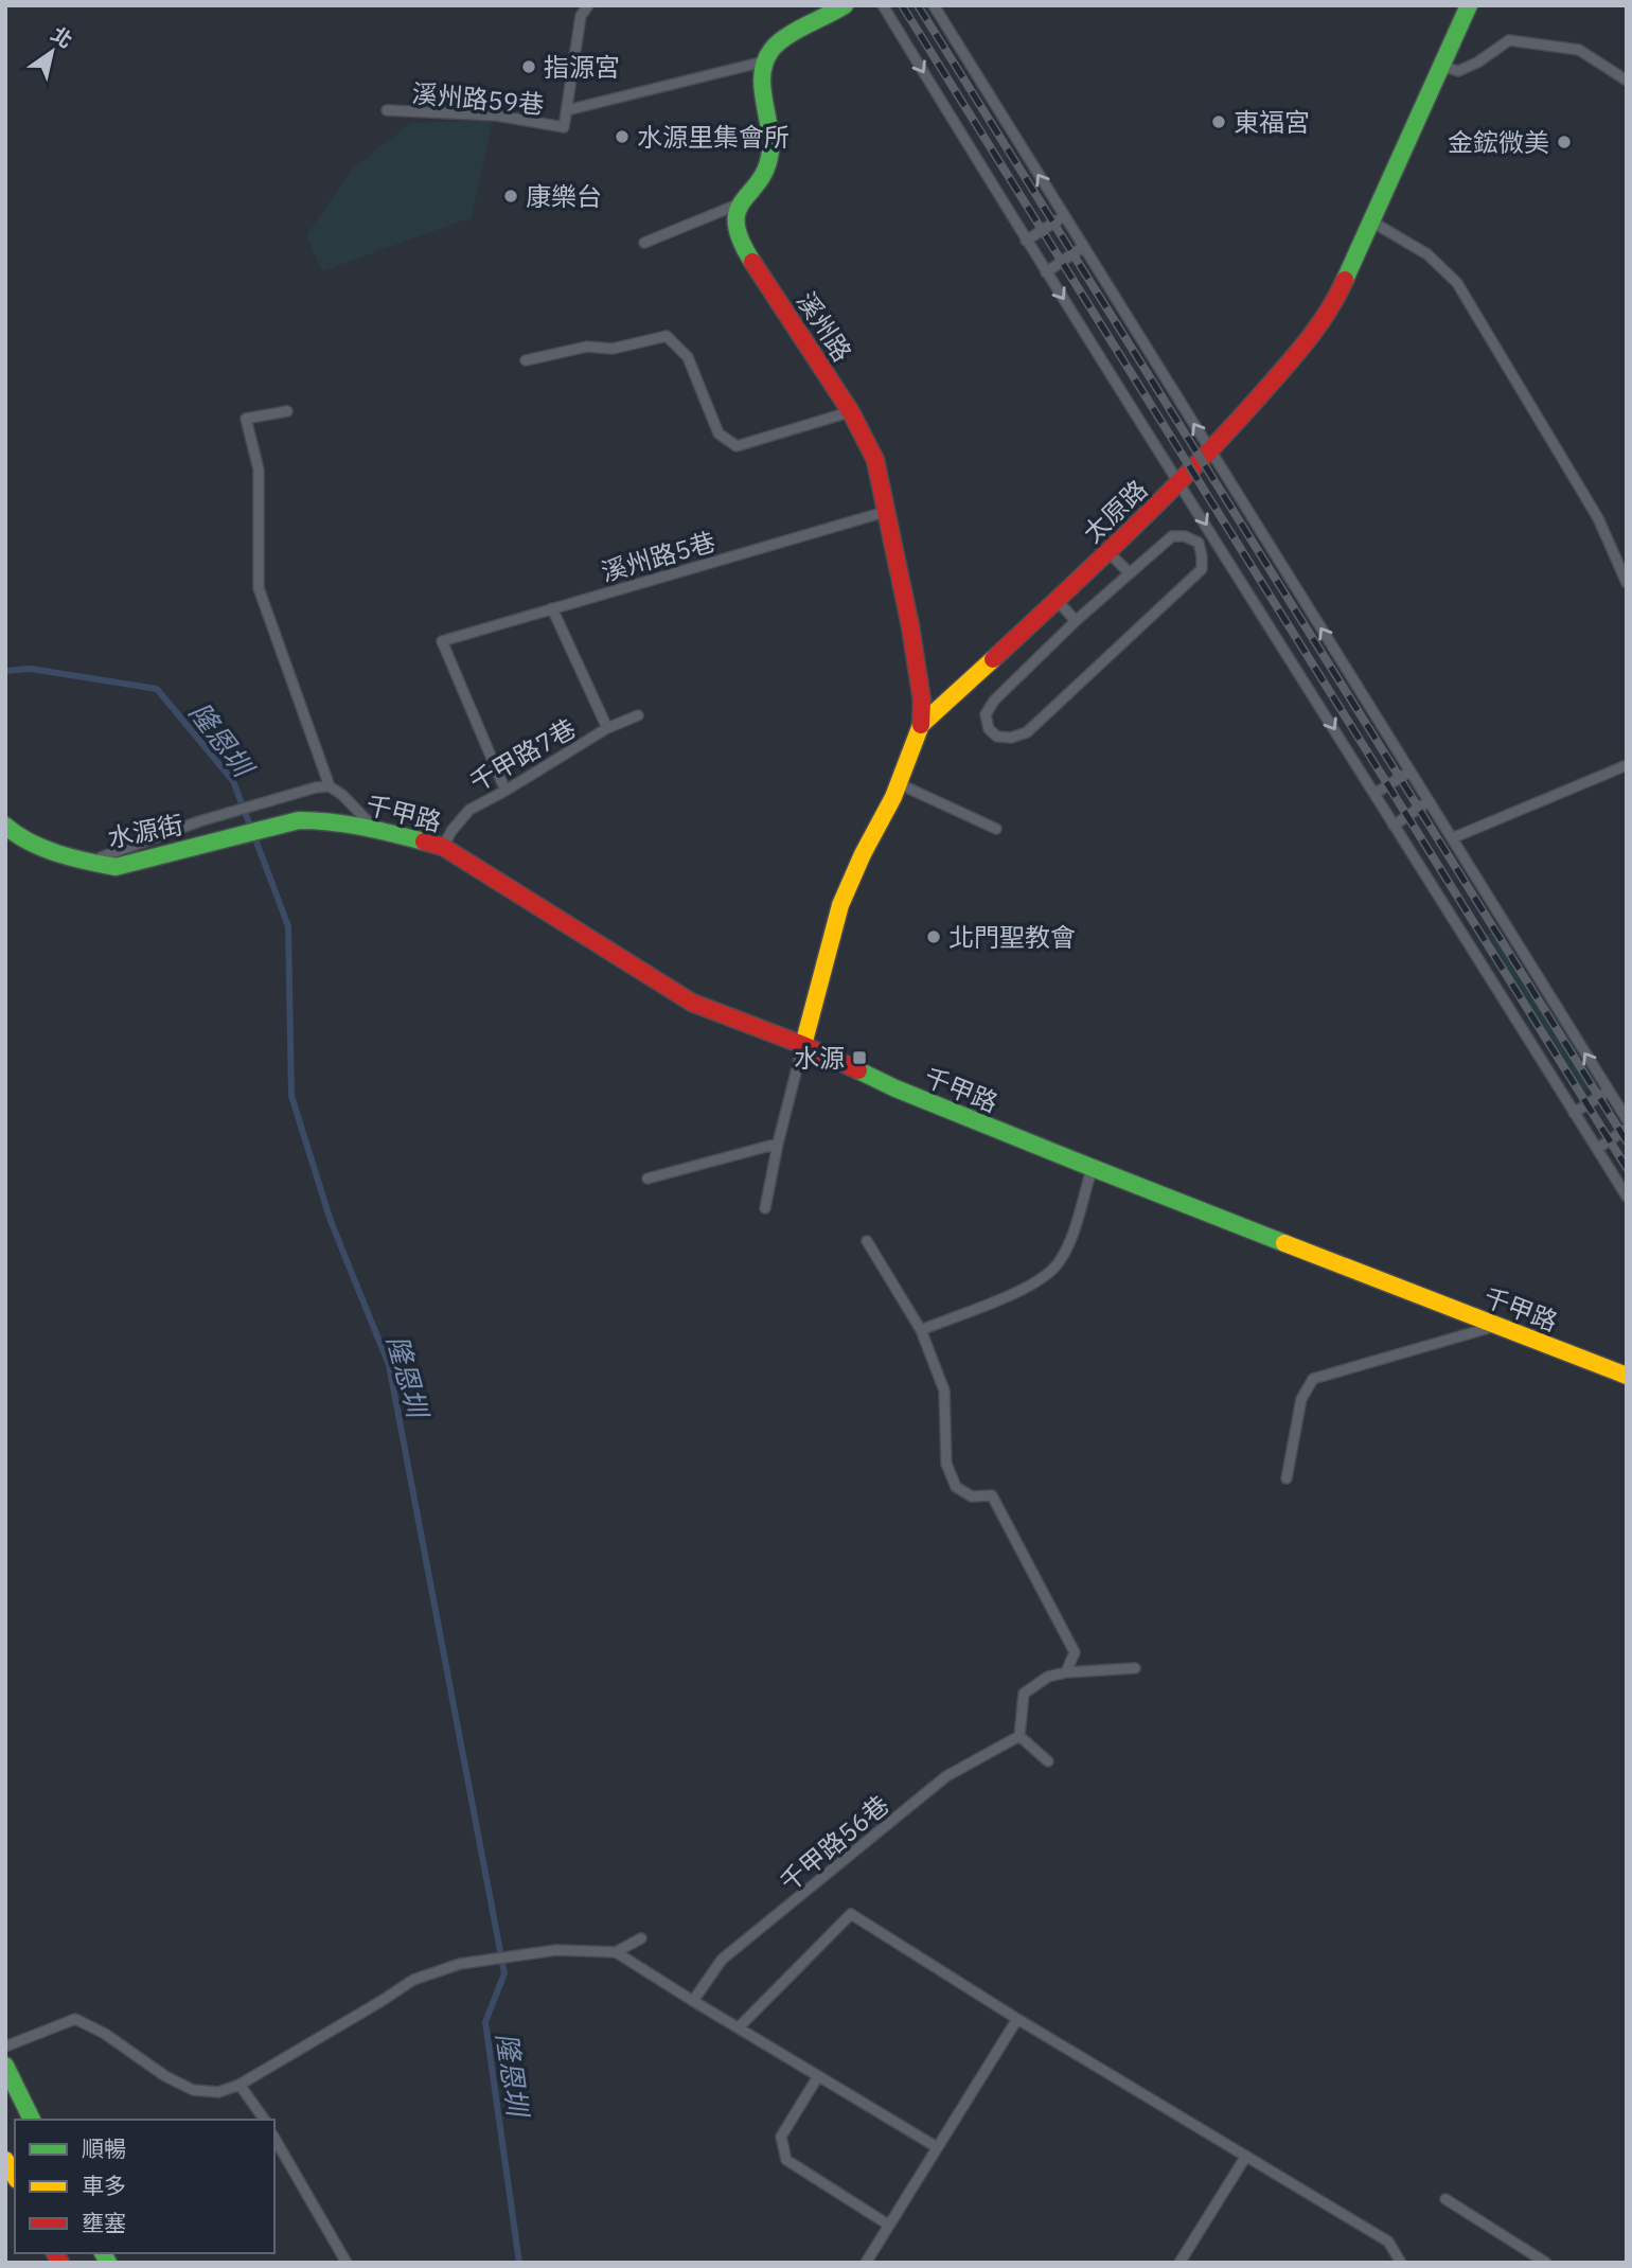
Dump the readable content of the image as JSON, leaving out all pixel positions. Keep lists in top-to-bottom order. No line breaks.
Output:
{"streets":{"street":["溪州路","太原路","千甲路","水源街"],"lane":["溪州路59巷","溪州路5巷","千甲路7巷","千甲路56巷"]},"crossings":[["溪州路","太原路"],["溪州路","溪州路5巷"],["太原路","千甲路"],["溪州路5巷","千甲路7巷"],["千甲路7巷","千甲路"],["千甲路","水源街"]],"water":["隆恩圳"],"places":{"other":["指源宮","東福宮","水源里集會所","金鋐微美","康樂台","北門聖教會"],"transit":["水源"]},"legend":["順暢","車多","壅塞"],"north":"top right"}
